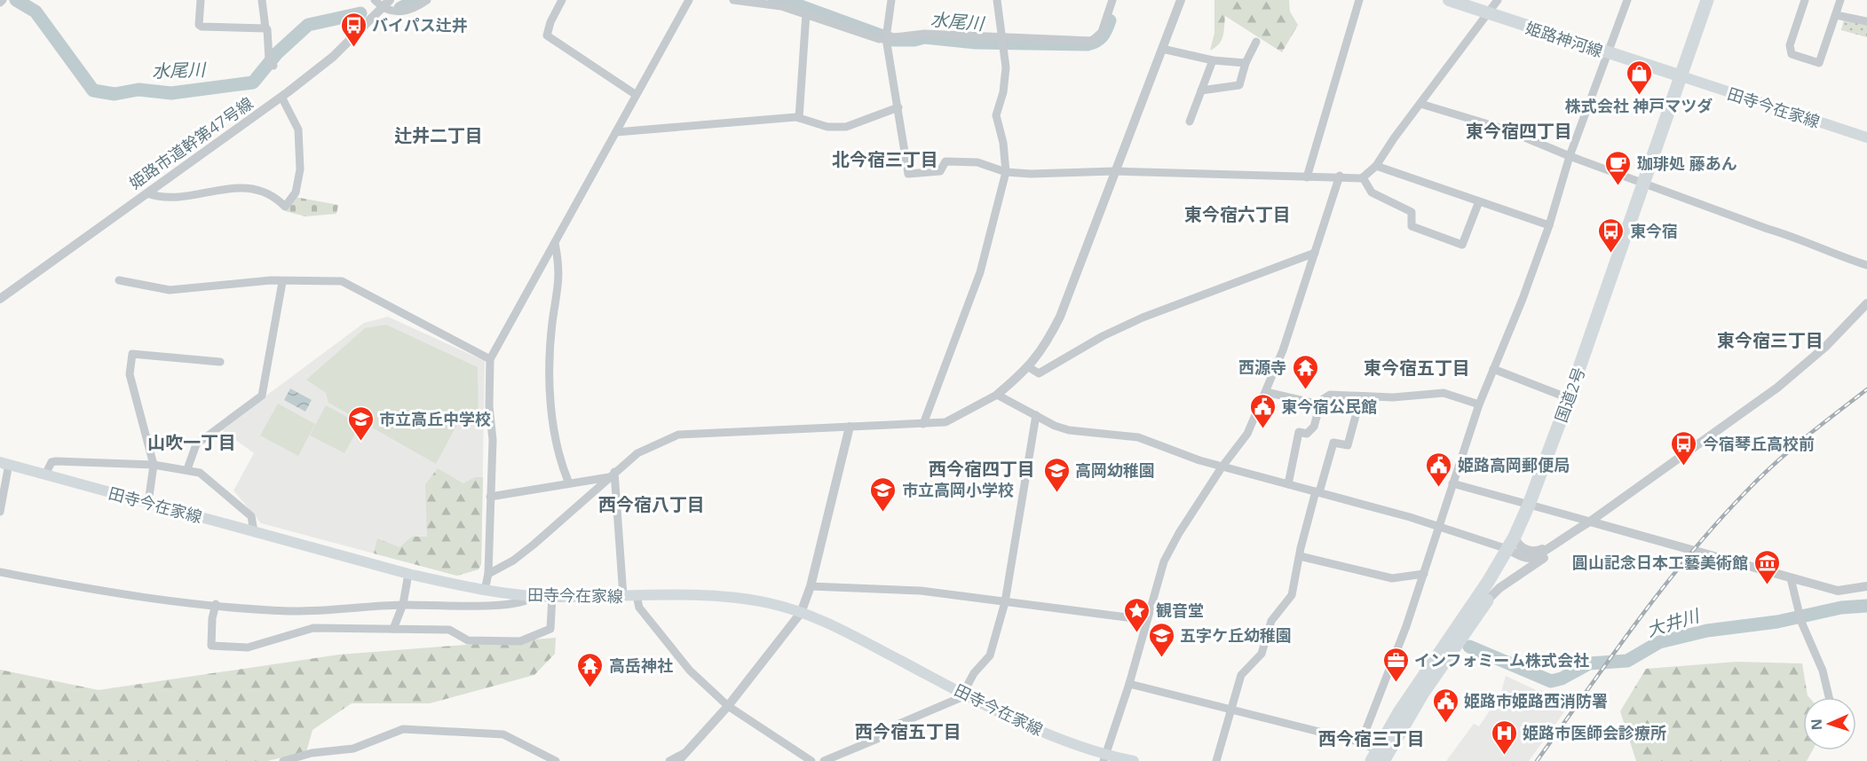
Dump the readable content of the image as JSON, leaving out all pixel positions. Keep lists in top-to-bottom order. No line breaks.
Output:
{"streets":{"highway":["国道2号"],"main road":["姫路神河線","田寺今在家線"],"street":["姫路市道幹第47号線"]},"crossings":[["姫路神河線","田寺今在家線"],["姫路神河線","国道2号"],["田寺今在家線","国道2号"]],"districts":["東今宿四丁目","辻井二丁目","北今宿三丁目","東今宿六丁目","東今宿三丁目","東今宿五丁目","山吹一丁目","西今宿四丁目","西今宿八丁目","西今宿五丁目","西今宿三丁目"],"water":["水尾川","大井川"],"places":{"bus stop":["バイパス辻井","東今宿","今宿琴丘高校前"],"shop":["株式会社 神戸マツダ"],"cafe":["珈琲処 藤あん"],"temple":["西源寺","高岳神社"],"public building":["東今宿公民館","姫路高岡郵便局","姫路市姫路西消防署"],"school or university":["市立高丘中学校","高岡幼稚園","市立高岡小学校","五字ケ丘幼稚園"],"museum":["圓山記念日本工藝美術館"],"place":["観音堂"],"office":["インフォミーム株式会社"],"hospital":["姫路市医師会診療所"]},"north":"left"}
